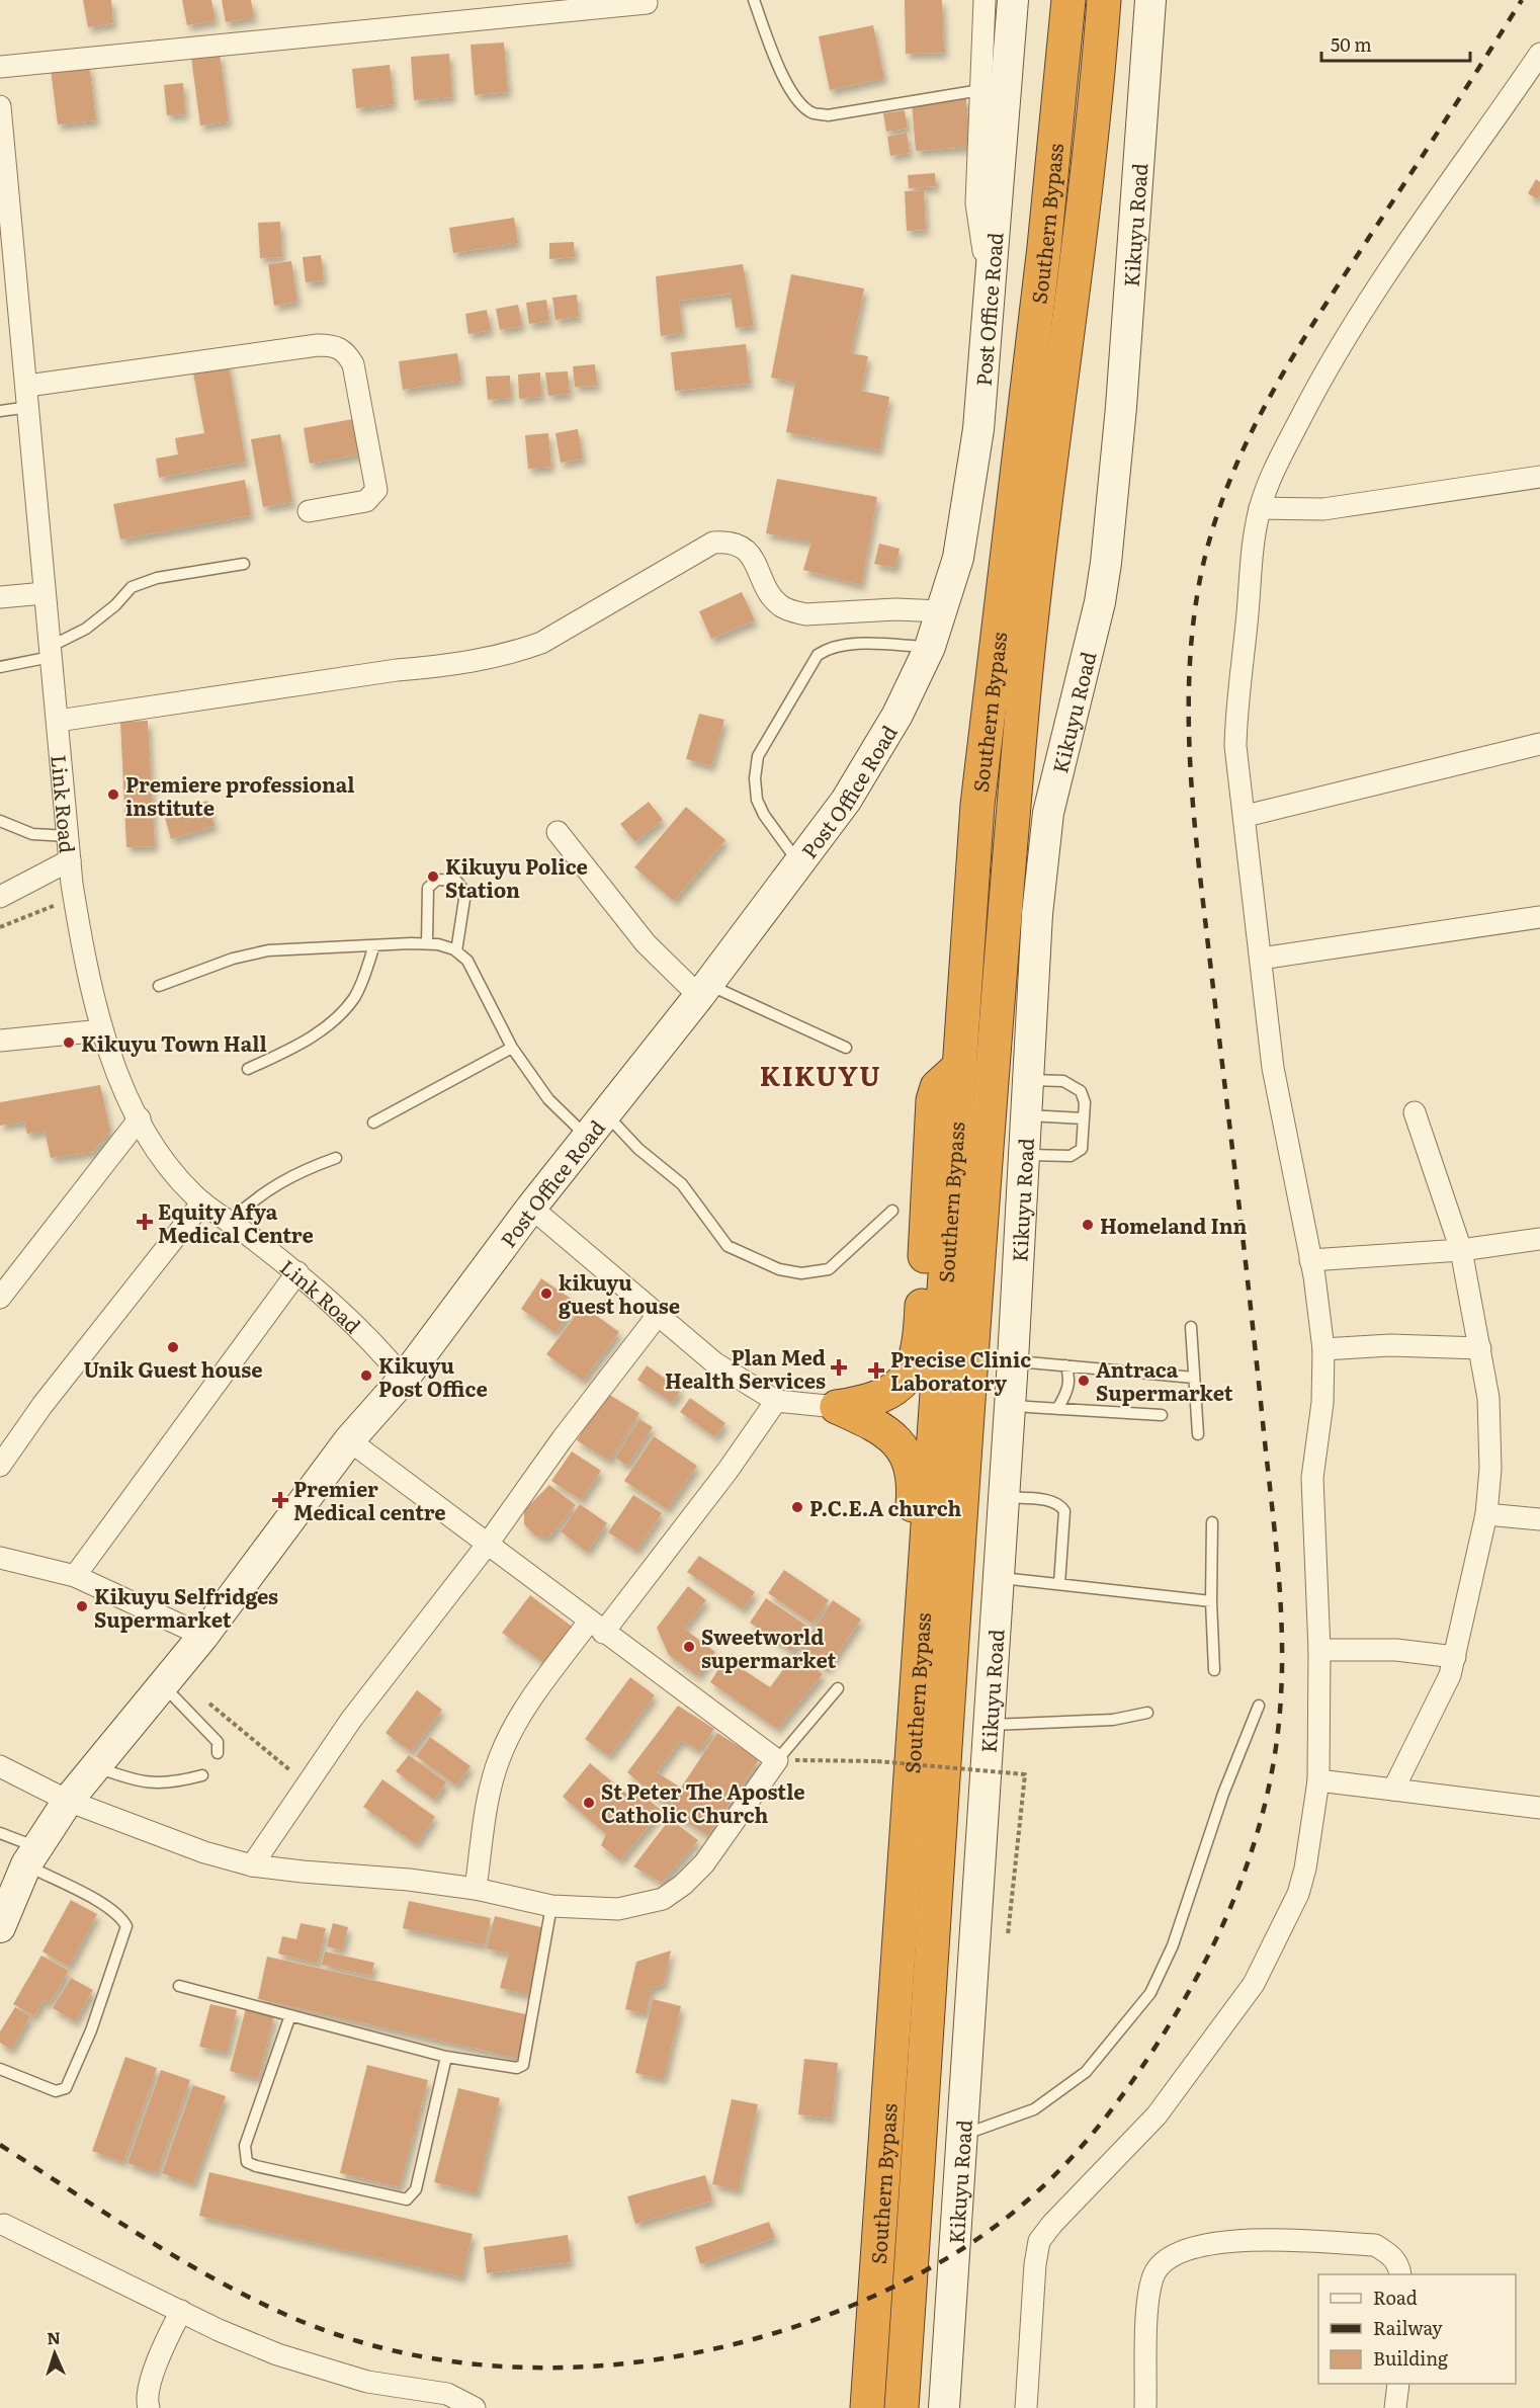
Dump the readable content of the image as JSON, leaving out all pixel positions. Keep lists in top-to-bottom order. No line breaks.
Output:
{"streets":{"highway":["Southern Bypass"],"main road":["Kikuyu Road","Post Office Road"],"street":["Link Road"]},"crossings":[["Post Office Road","Link Road"]],"districts":["KIKUYU"],"places":{"other":["Premiere professional institute","Kikuyu Police Station","Kikuyu Town Hall","Homeland Inn","kikuyu guest house","Unik Guest house","Kikuyu Post Office","Antraca Supermarket","P.C.E.A church","Kikuyu Selfridges Supermarket","Sweetworld supermarket","St Peter The Apostle Catholic Church"],"health":["Equity Afya Medical Centre","Plan Med Health Services","Precise Clinic Laboratory","Premier Medical centre"]},"legend":["Road","Railway","Building"],"scale_bar":"50 m","north":"top"}
